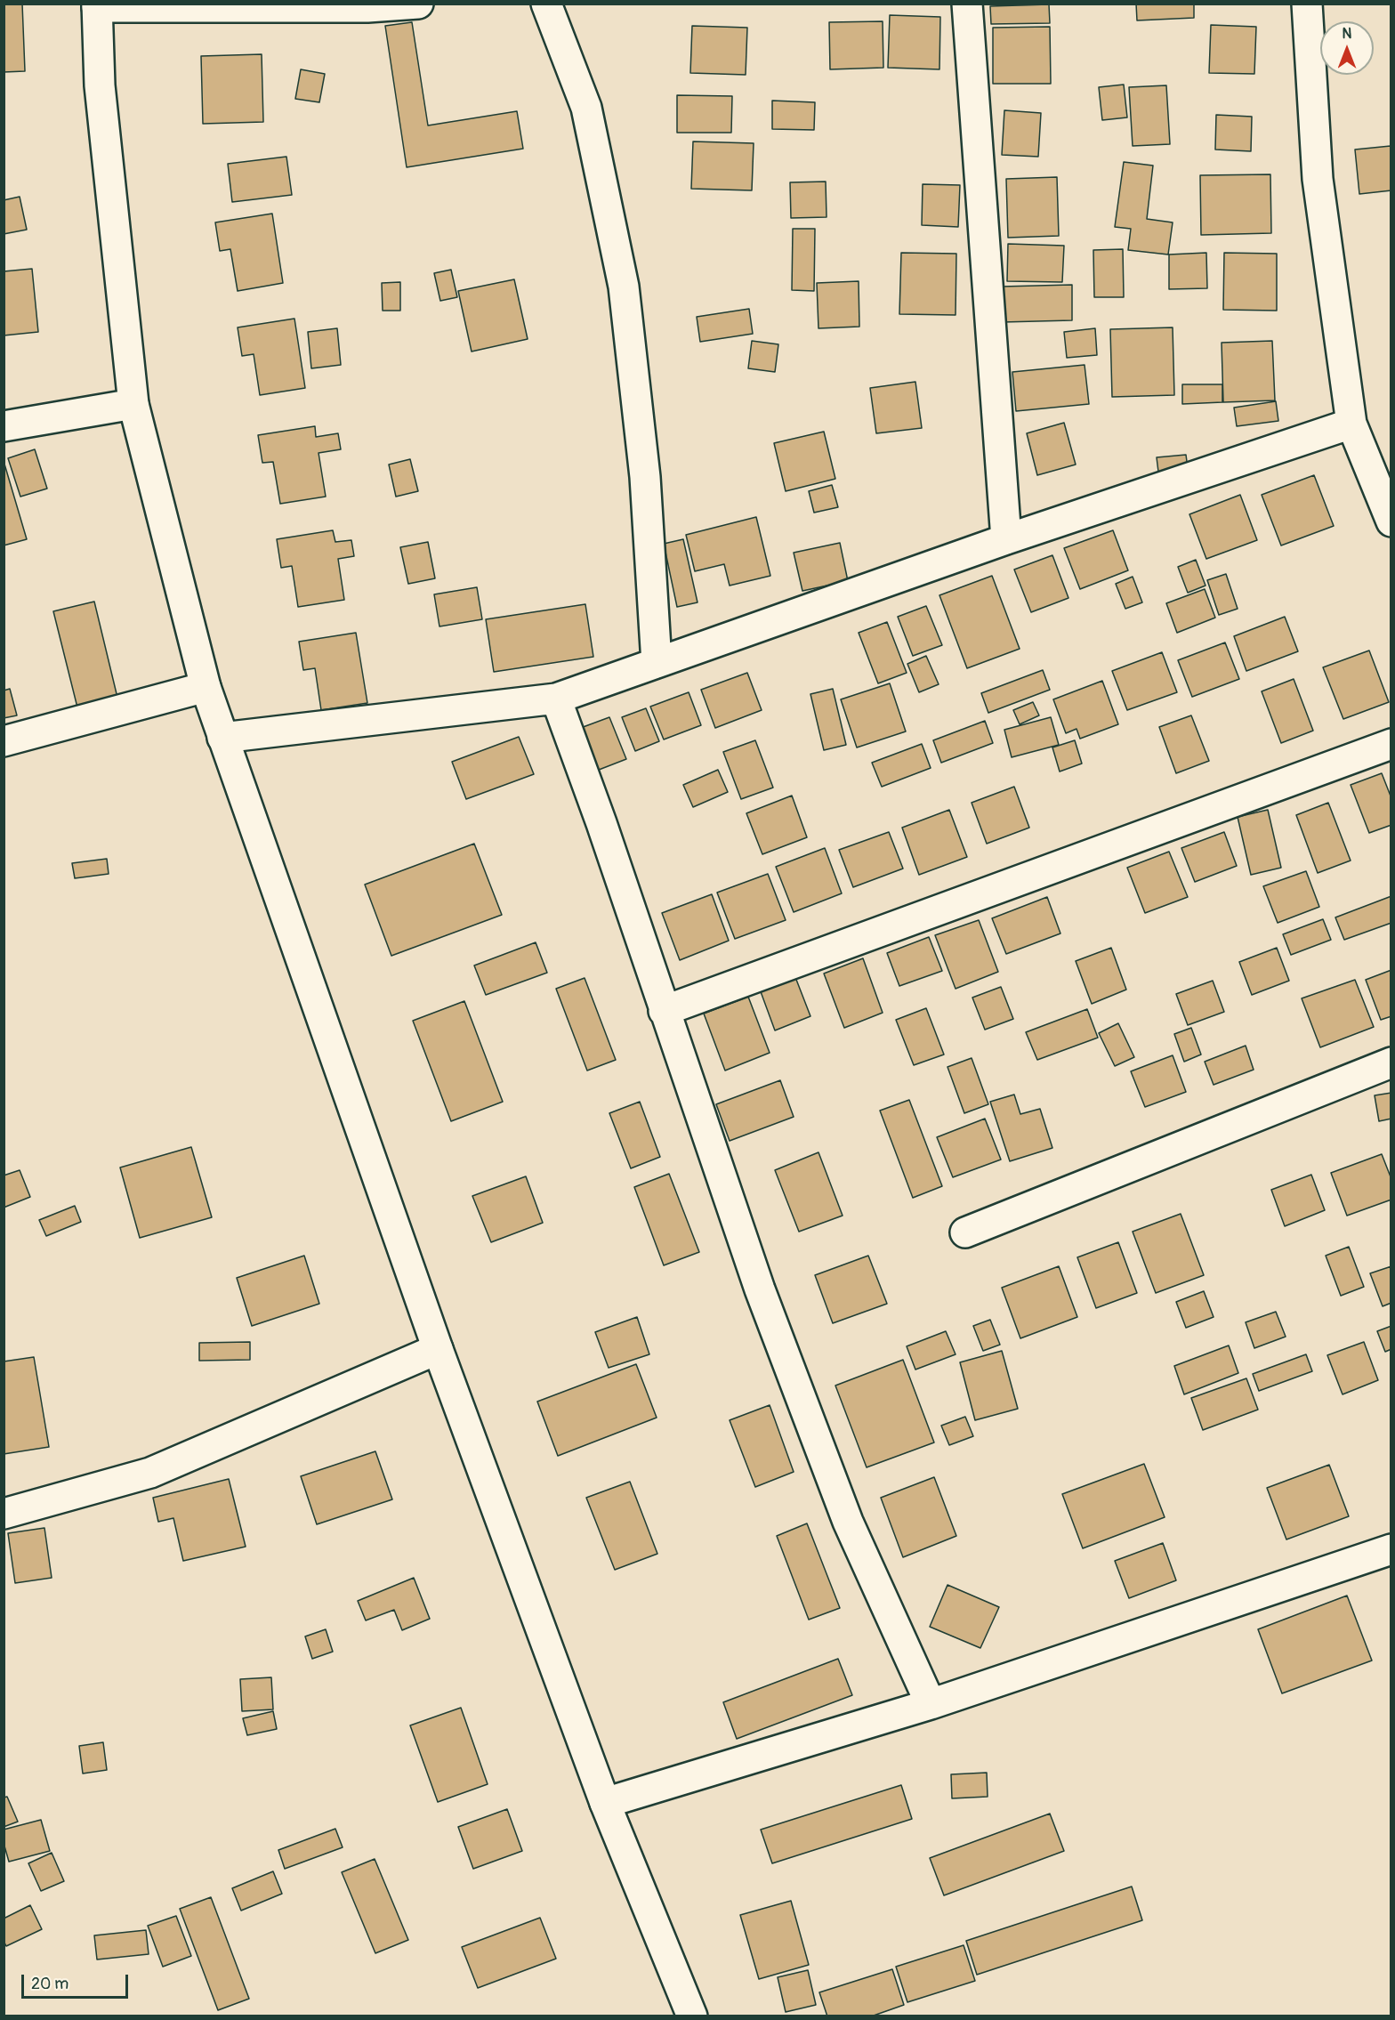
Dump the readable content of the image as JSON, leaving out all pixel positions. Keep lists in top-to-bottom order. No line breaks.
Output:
{"scale_bar":"20 m","north":"top"}
